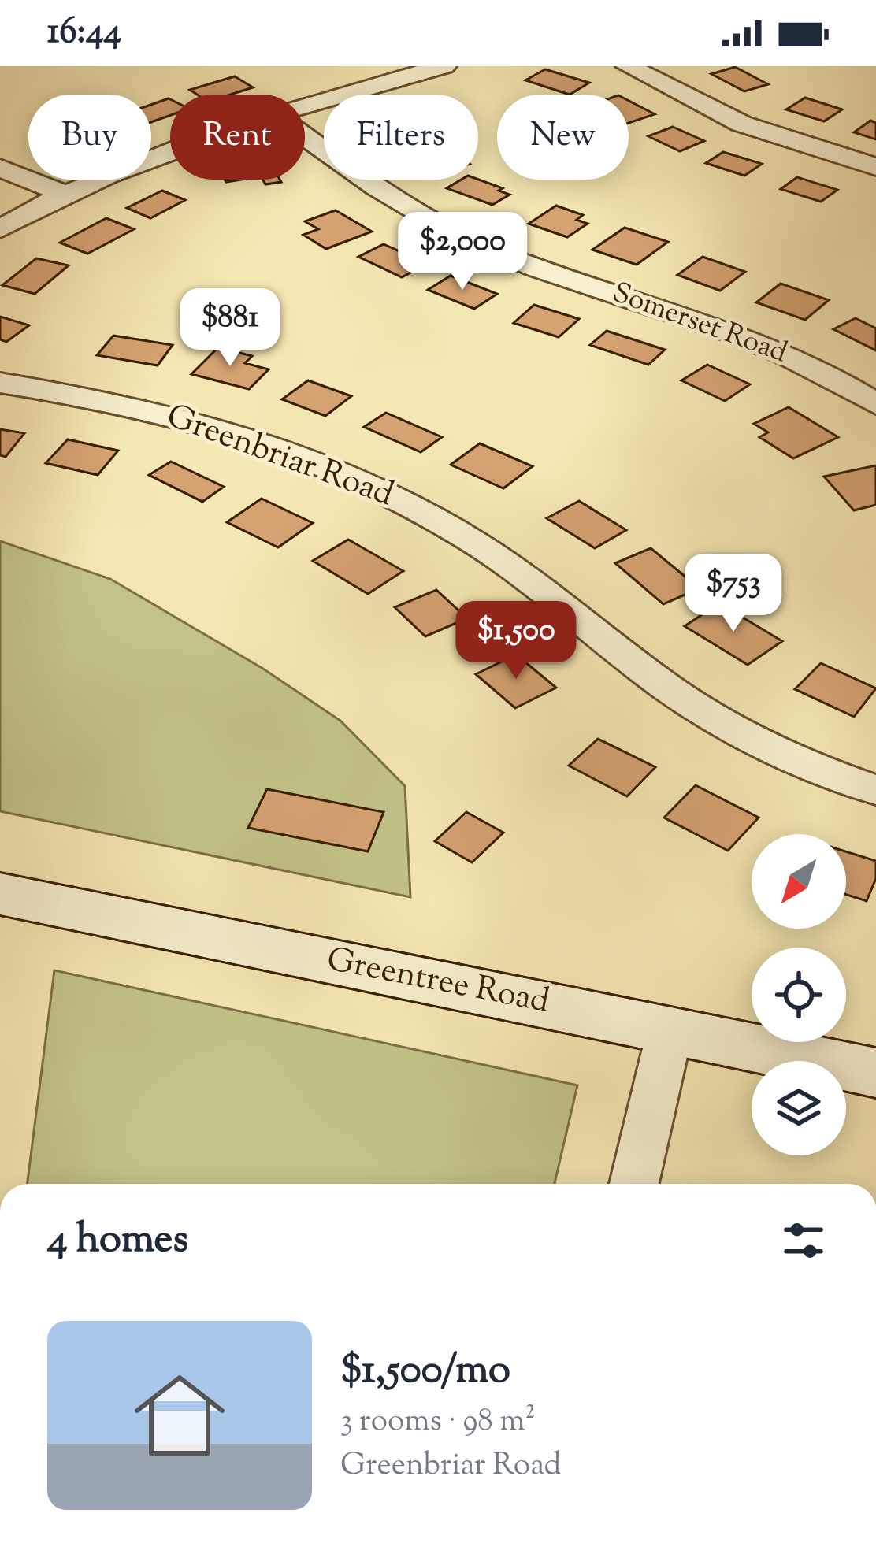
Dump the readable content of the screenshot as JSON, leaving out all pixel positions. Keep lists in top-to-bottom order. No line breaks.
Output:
{"streets":{"street":["Somerset Road","Greenbriar Road","Greentree Road"]},"north":"bottom left","page":{"status":"16:44","chip":["Buy","Rent","Filters","New"],"price":["$2,000","$881","$753","$1,500"],"heading":"4 homes","list":[{"name":"$1,500/mo","note":"3 rooms · 98 m² · Greenbriar Road"}]}}
